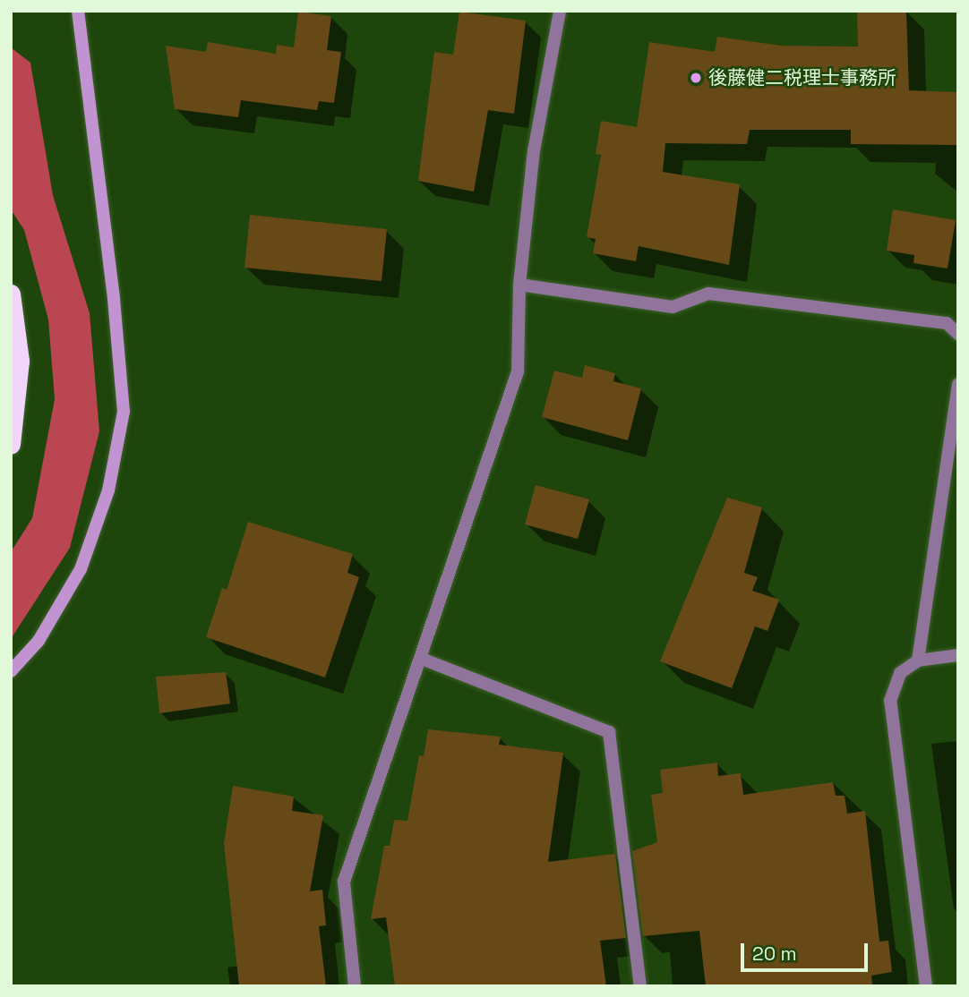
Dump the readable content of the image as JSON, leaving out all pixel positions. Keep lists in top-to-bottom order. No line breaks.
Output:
{"places":["後藤健二税理士事務所"],"scale_bar":"20 m"}
